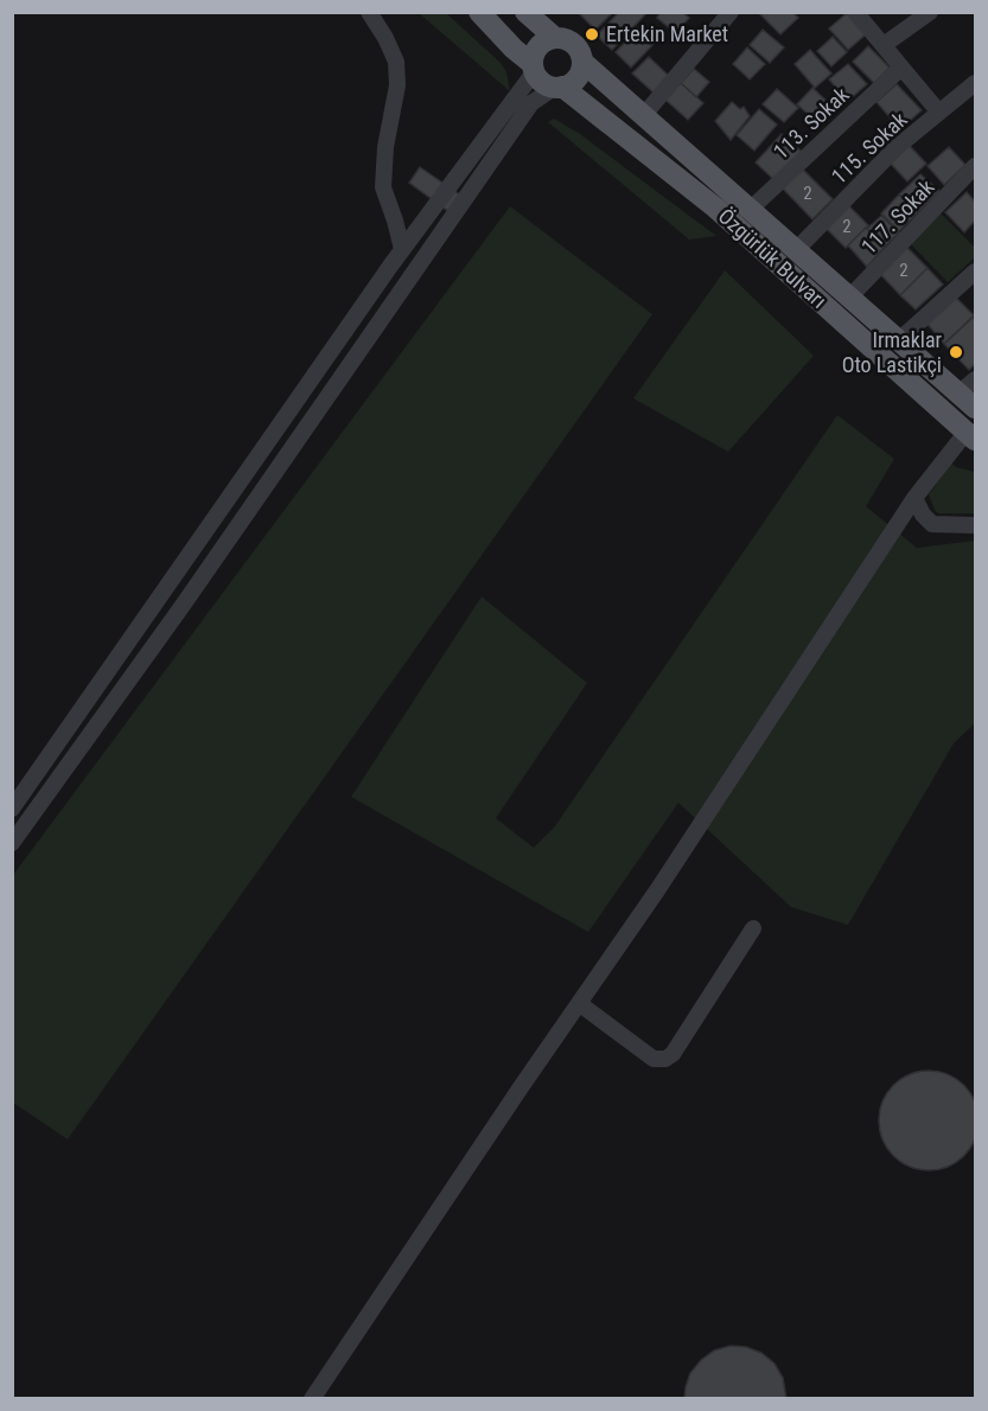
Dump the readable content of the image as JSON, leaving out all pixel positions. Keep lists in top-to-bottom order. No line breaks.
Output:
{"streets":{"main road":["Özgürlük Bulvarı"],"street":["113. Sokak","115. Sokak","117. Sokak"]},"crossings":[["113. Sokak","Özgürlük Bulvarı"],["115. Sokak","Özgürlük Bulvarı"],["117. Sokak","Özgürlük Bulvarı"]],"places":["Ertekin Market","Irmaklar Oto Lastikçi"],"house_numbers":["2","2","2"]}
